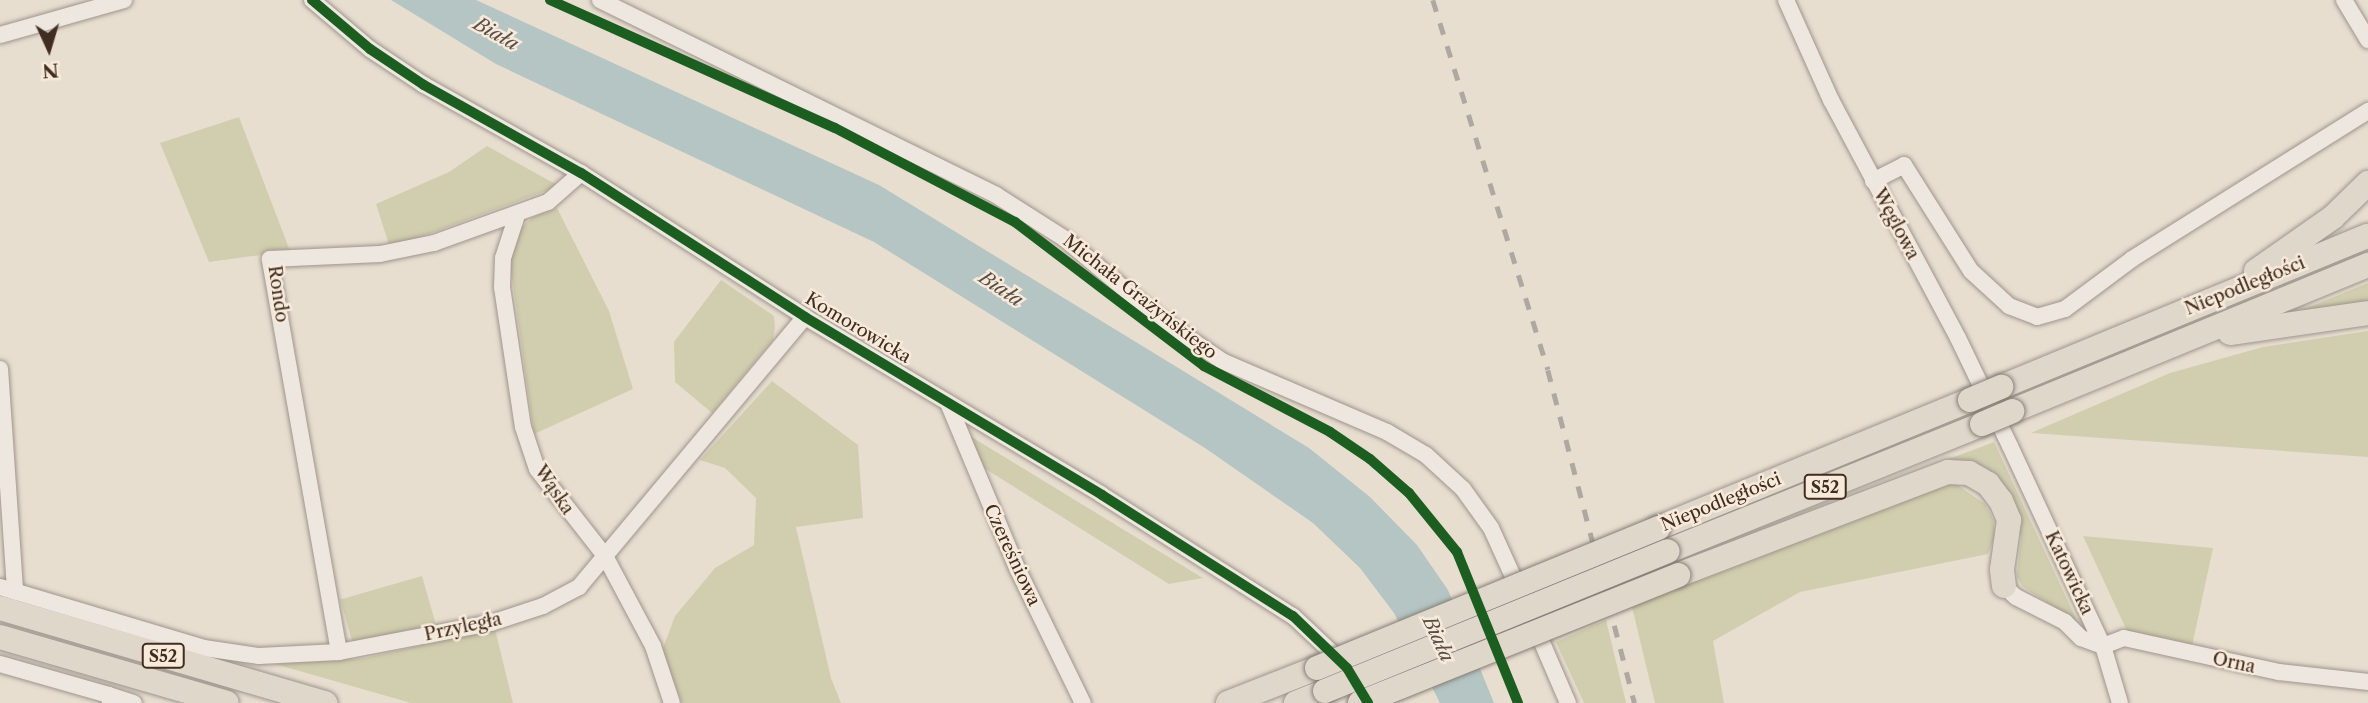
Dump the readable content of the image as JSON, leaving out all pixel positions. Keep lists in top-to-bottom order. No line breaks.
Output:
{"streets":{"highway":["Niepodległości","S52"],"street":["Węglowa","Rondo","Michała Grażyńskiego","Komorowicka","Wąska","Czereśniowa","Katowicka","Przyległa","Orna"]},"crossings":[["Węglowa","Katowicka"],["Rondo","Komorowicka"],["Rondo","Wąska"],["Rondo","Przyległa"],["Komorowicka","Czereśniowa"],["Komorowicka","Przyległa"],["S52","Przyległa"],["Wąska","Przyległa"],["Katowicka","Orna"]],"water":["Biała"],"north":"bottom"}
